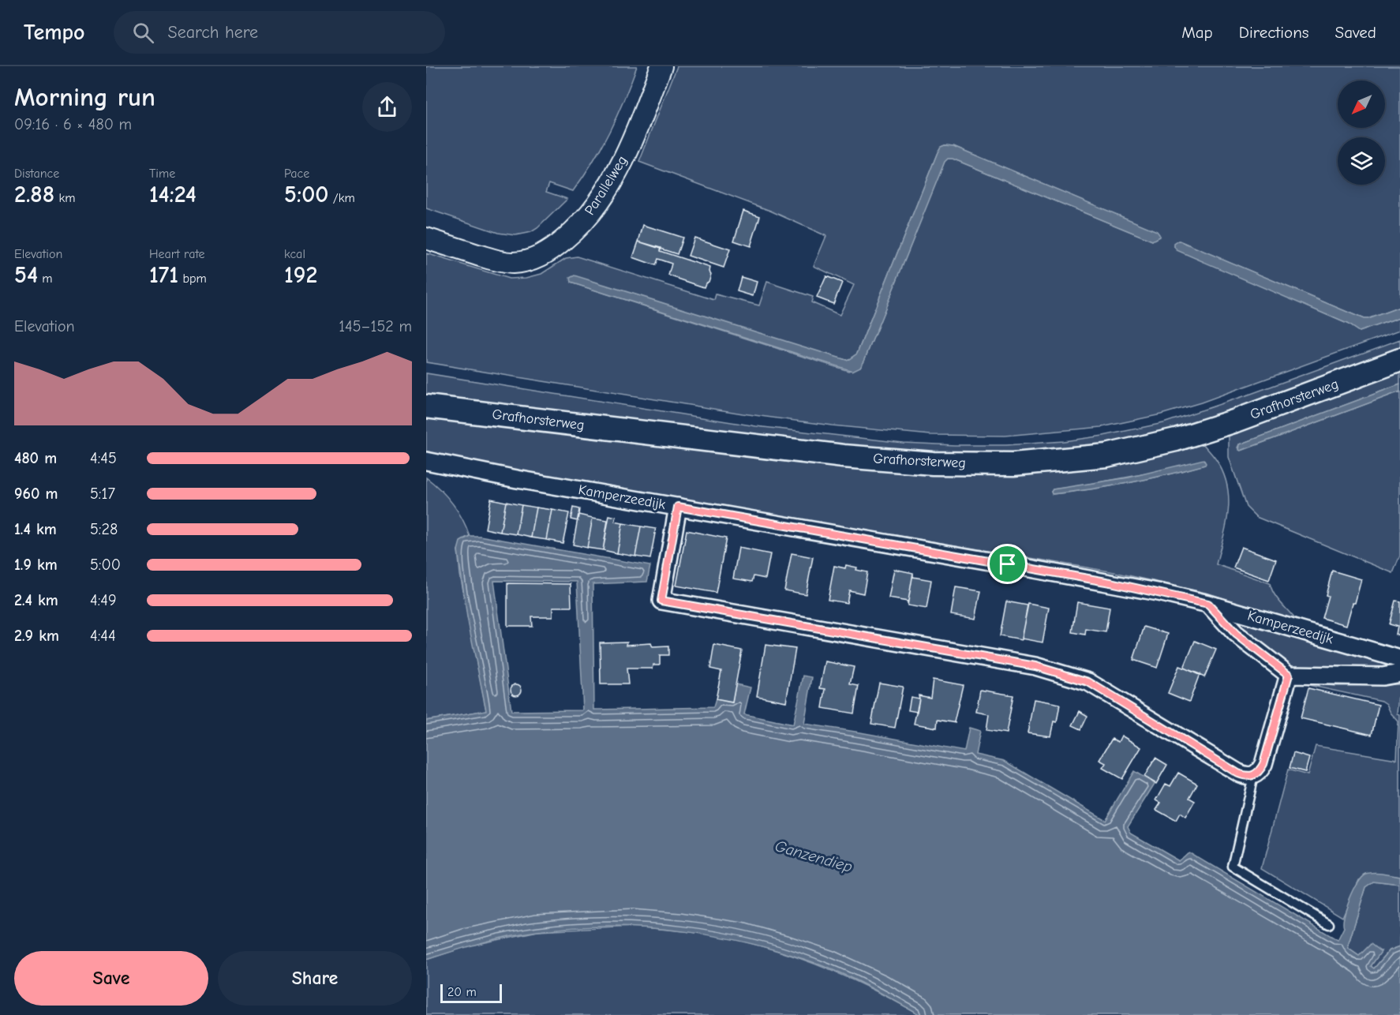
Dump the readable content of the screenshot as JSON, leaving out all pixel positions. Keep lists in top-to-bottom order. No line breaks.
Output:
{"streets":{"main road":["Grafhorsterweg"],"street":["Parallelweg","Kamperzeedijk"]},"water":["Ganzendiep"],"scale_bar":"20 m","north":"bottom left","page":{"header":"Tempo","search":"Search here","nav":["Map","Directions","Saved"],"heading":["Morning run","09:16 · 6 × 480 m"],"stats":[["Distance","2.88 km"],["Time","14:24"],["Pace","5:00 /km"],["Elevation","54 m"],["Heart rate","171 bpm"],["kcal","192"]],"chart":["Elevation","145–152 m"],"list":[{"name":"480 m","note":"4:45"},{"name":"960 m","note":"5:17"},{"name":"1.4 km","note":"5:28"},{"name":"1.9 km","note":"5:00"},{"name":"2.4 km","note":"4:49"},{"name":"2.9 km","note":"4:44"}],"buttons":["Save","Share"],"scale":"20 m"}}
